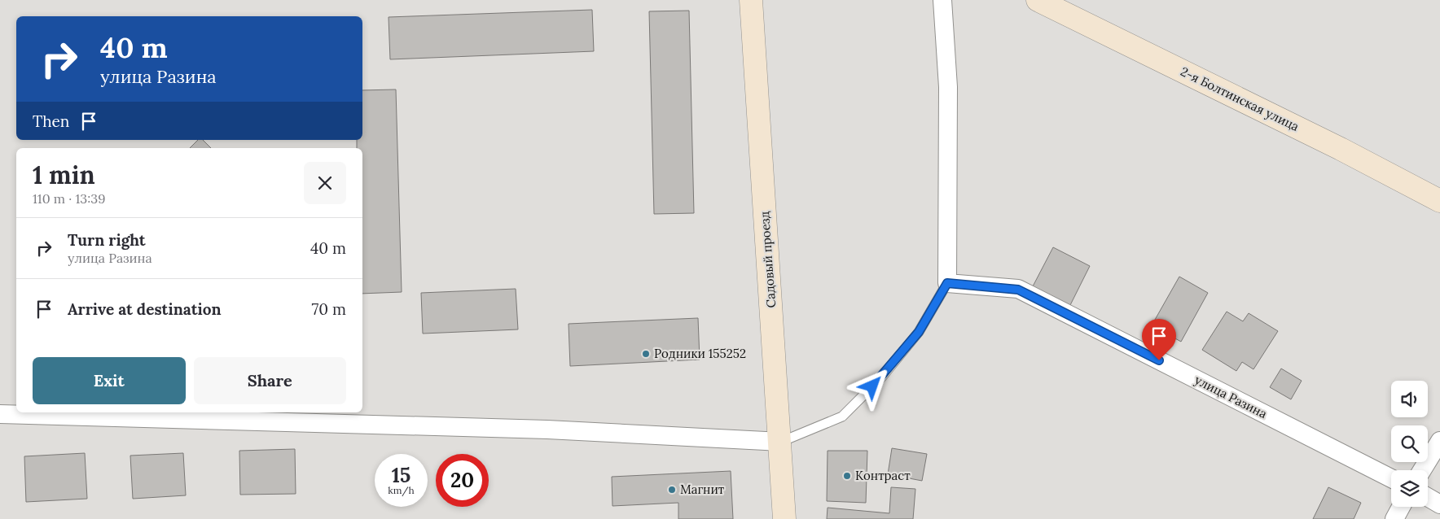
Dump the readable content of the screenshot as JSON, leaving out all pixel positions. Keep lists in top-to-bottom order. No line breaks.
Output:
{"streets":{"main road":["2-я Болтинская улица","Садовый проезд"],"street":["улица Разина"]},"places":["Родники 155252","Контраст","Магнит"],"page":{"turn":["40 m","улица Разина"],"then":"Then","heading":["1 min","110 m · 13:39"],"list":[{"name":"Turn right","note":"улица Разина","value":"40 m"},{"name":"Arrive at destination","value":"70 m"}],"buttons":["Exit","Share"],"speed":"15 km/h","limit":"20"}}
